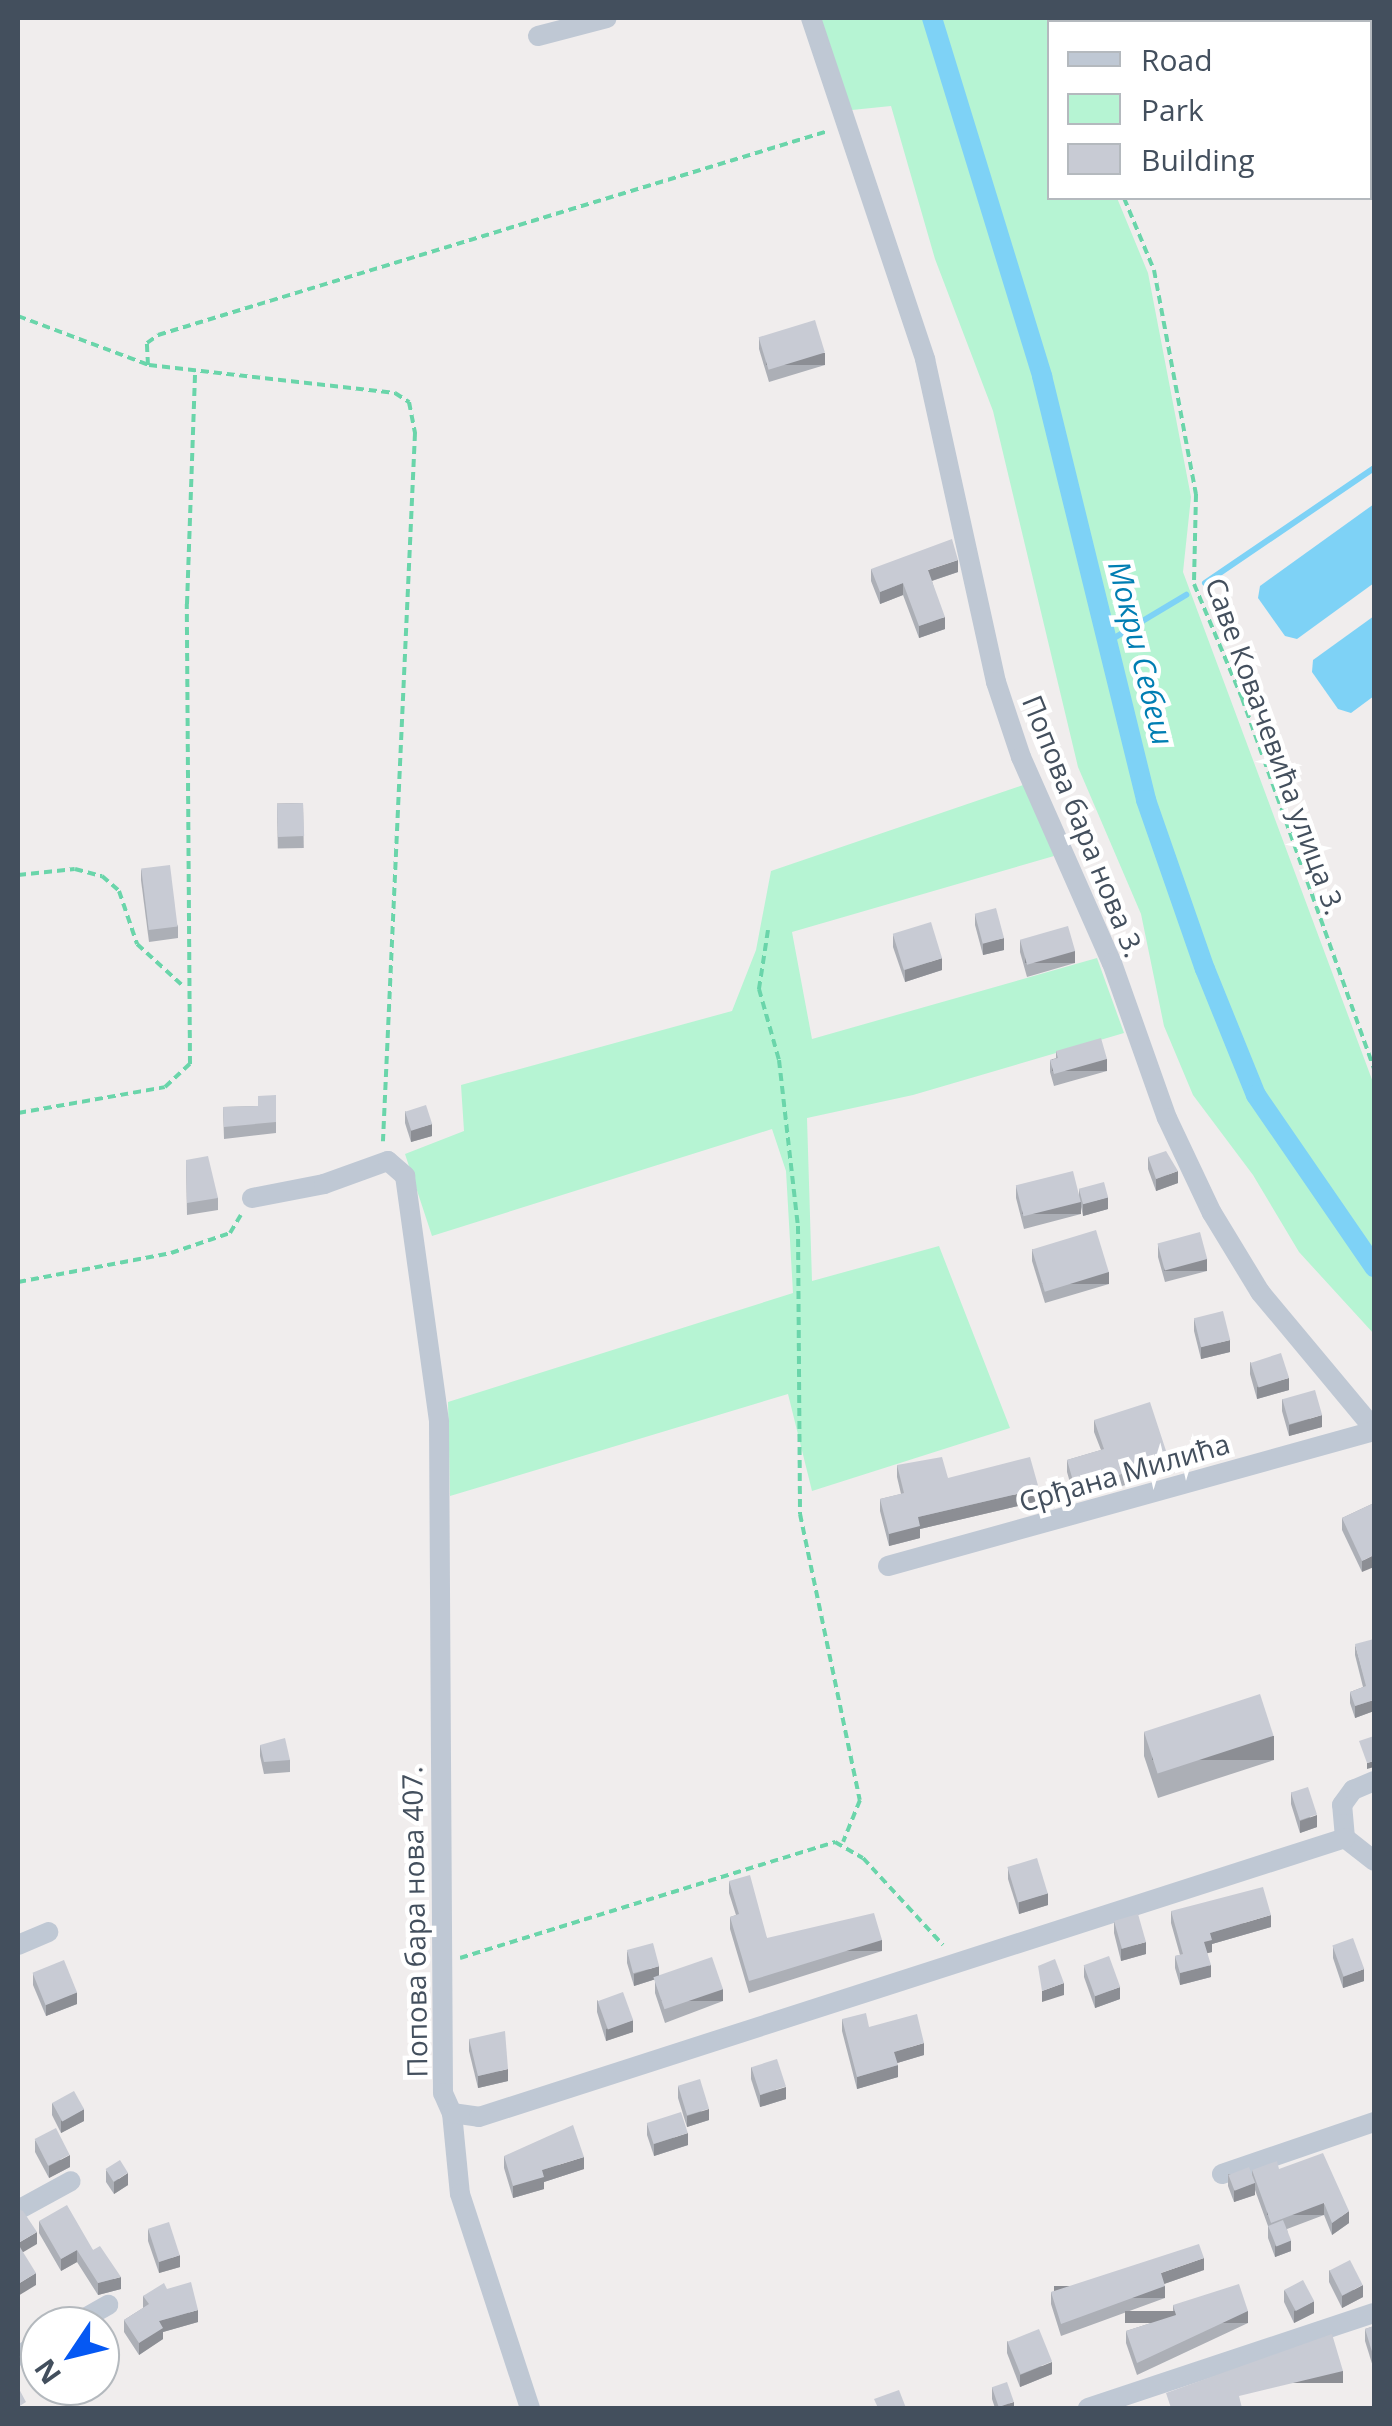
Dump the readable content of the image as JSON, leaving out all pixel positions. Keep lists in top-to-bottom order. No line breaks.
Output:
{"streets":{"street":["Попова бара нова 3.","Срђана Милића","Попова бара нова 407."],"path":["Саве Ковачевића улица 3."]},"crossings":[["Попова бара нова 3.","Срђана Милића"]],"water":["Мокри Себеш"],"legend":["Road","Park","Building"],"north":"bottom left"}
